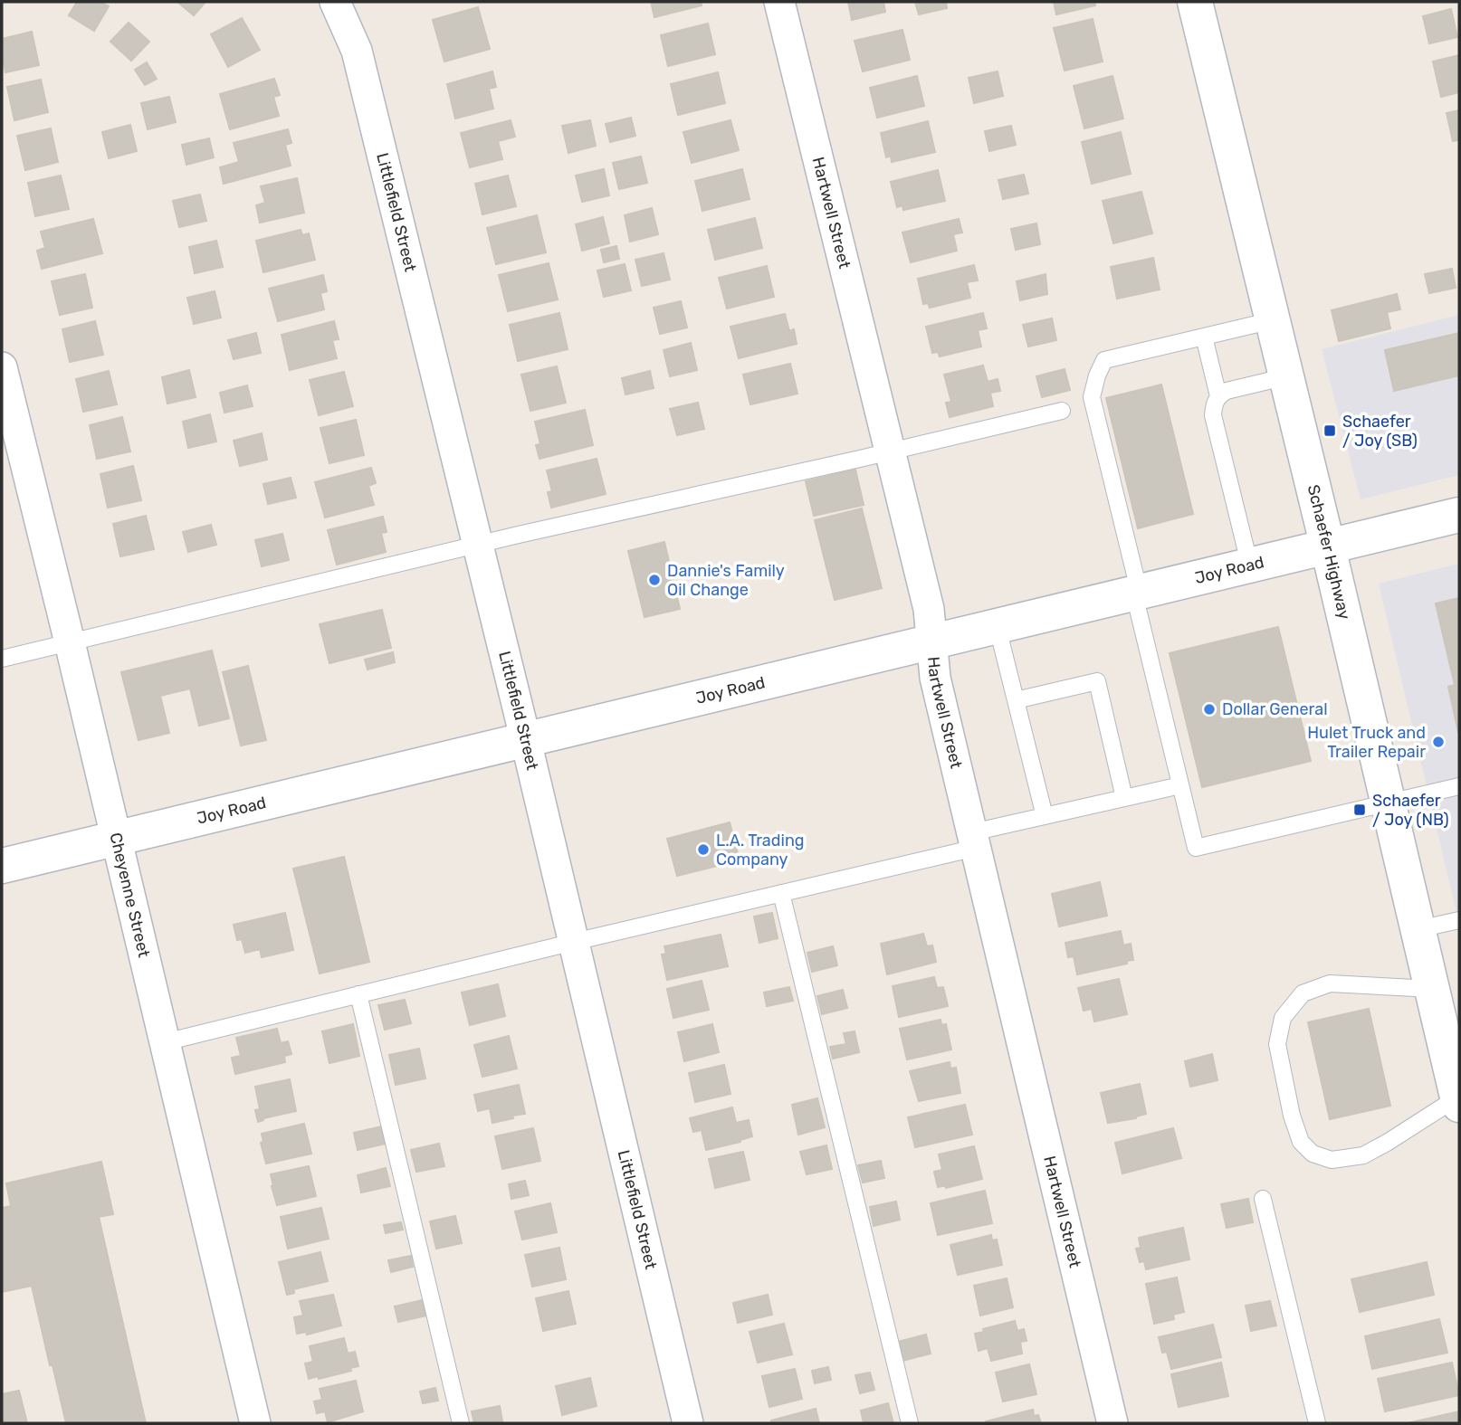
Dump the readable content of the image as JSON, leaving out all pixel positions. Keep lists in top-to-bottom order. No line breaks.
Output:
{"streets":{"street":["Littlefield Street","Hartwell Street","Schaefer Highway","Joy Road","Cheyenne Street"]},"crossings":[["Littlefield Street","Joy Road"],["Hartwell Street","Joy Road"],["Schaefer Highway","Joy Road"],["Joy Road","Cheyenne Street"]],"places":{"transit":["Schaefer / Joy (SB)","Schaefer / Joy (NB)"],"other":["Dannie's Family Oil Change","Dollar General","Hulet Truck and Trailer Repair","L.A. Trading Company"]}}
